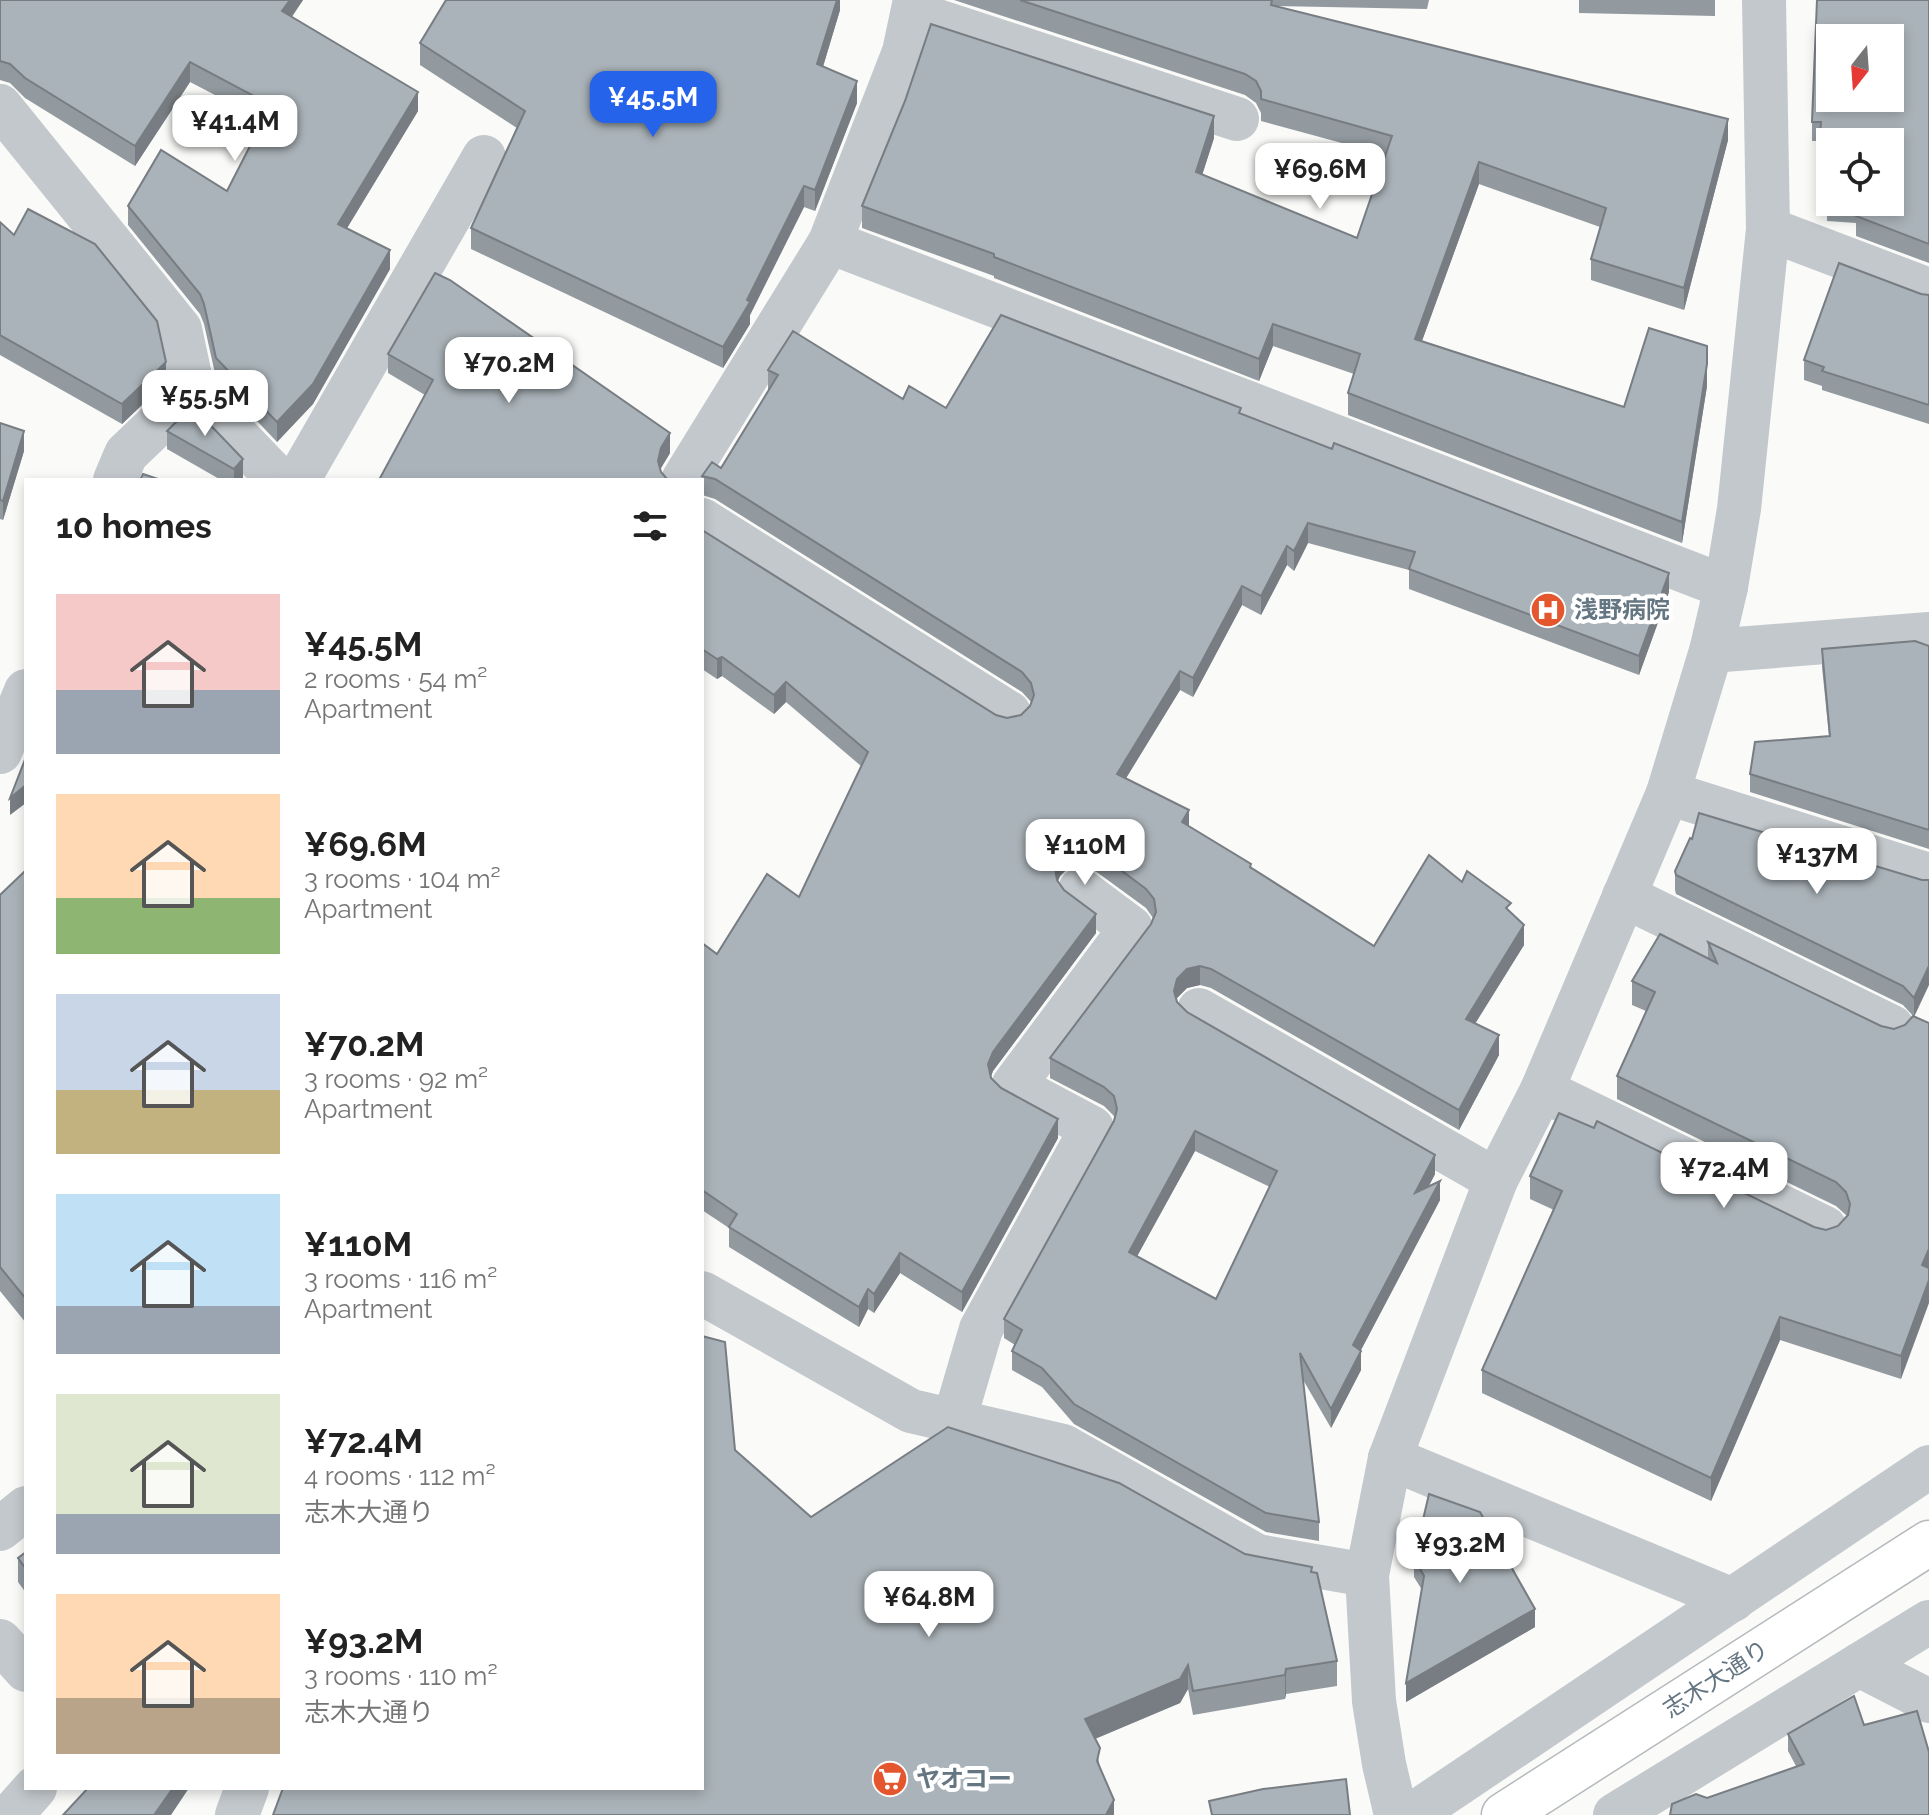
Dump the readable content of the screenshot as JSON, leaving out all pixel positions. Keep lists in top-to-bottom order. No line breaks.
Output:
{"streets":{"main road":["志木大通り"]},"places":{"hospital":["浅野病院"],"supermarket":["ヤオコー"]},"north":"bottom","page":{"price":["¥45.5M","¥41.4M","¥69.6M","¥70.2M","¥55.5M","¥110M","¥137M","¥72.4M","¥93.2M","¥64.8M"],"heading":"10 homes","list":[{"name":"¥45.5M","note":"2 rooms · 54 m² · Apartment"},{"name":"¥69.6M","note":"3 rooms · 104 m² · Apartment"},{"name":"¥70.2M","note":"3 rooms · 92 m² · Apartment"},{"name":"¥110M","note":"3 rooms · 116 m² · Apartment"},{"name":"¥72.4M","note":"4 rooms · 112 m² · 志木大通り"},{"name":"¥93.2M","note":"3 rooms · 110 m² · 志木大通り"}]}}
